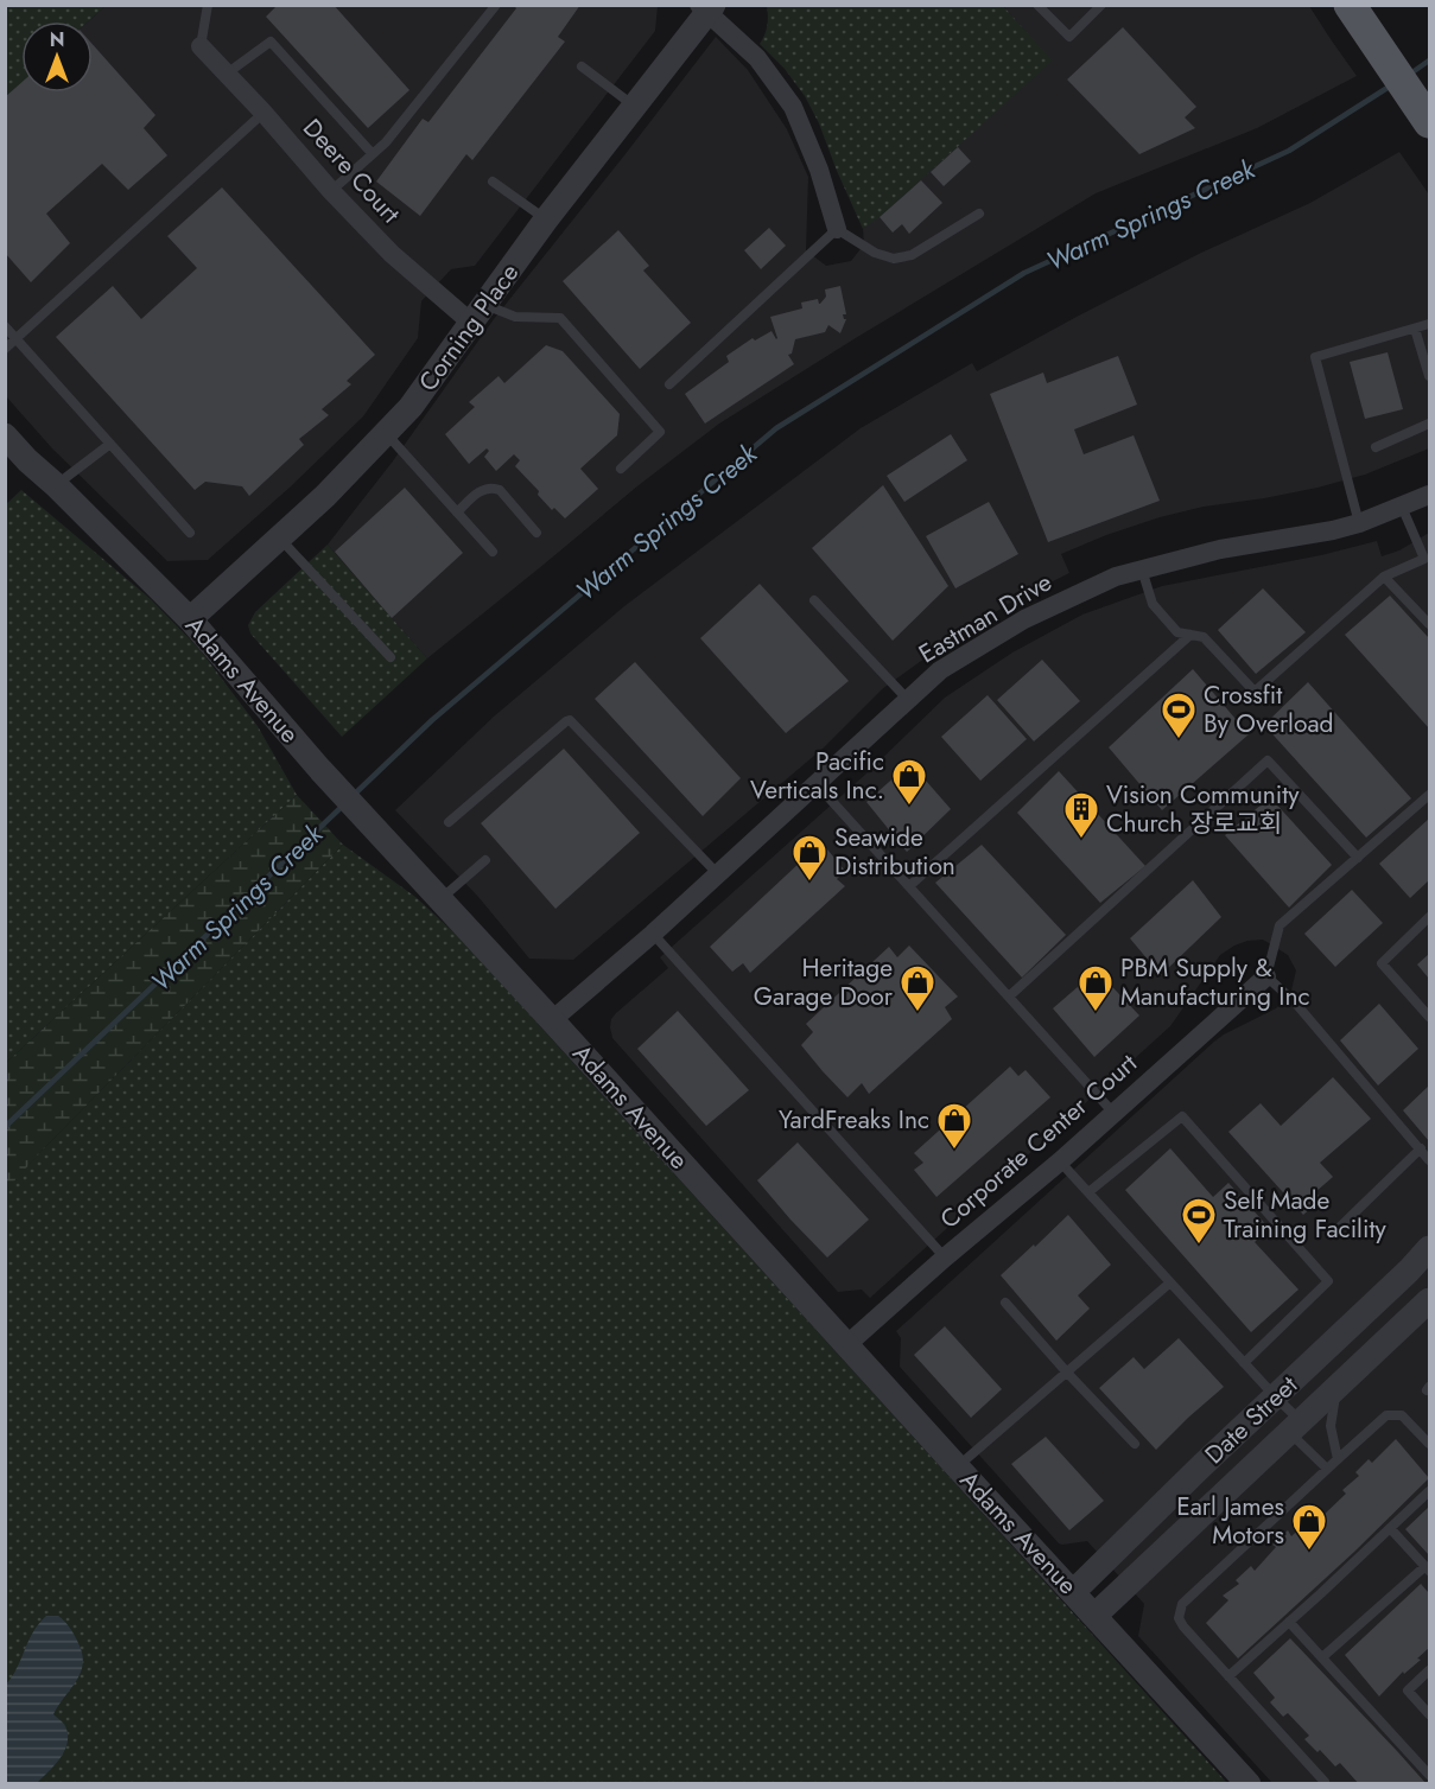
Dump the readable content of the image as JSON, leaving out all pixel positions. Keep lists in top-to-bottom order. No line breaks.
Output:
{"streets":{"street":["Deere Court","Corning Place","Eastman Drive","Adams Avenue","Corporate Center Court","Date Street"]},"crossings":[["Deere Court","Corning Place"],["Corning Place","Adams Avenue"],["Eastman Drive","Adams Avenue"],["Adams Avenue","Corporate Center Court"],["Adams Avenue","Date Street"]],"water":["Warm Springs Creek"],"places":{"sports":["Crossfit By Overload","Self Made Training Facility"],"shop":["Pacific Verticals Inc.","Seawide Distribution","Heritage Garage Door","PBM Supply & Manufacturing Inc","YardFreaks Inc","Earl James Motors"],"building":["Vision Community Church 장로교회"]},"north":"top"}
